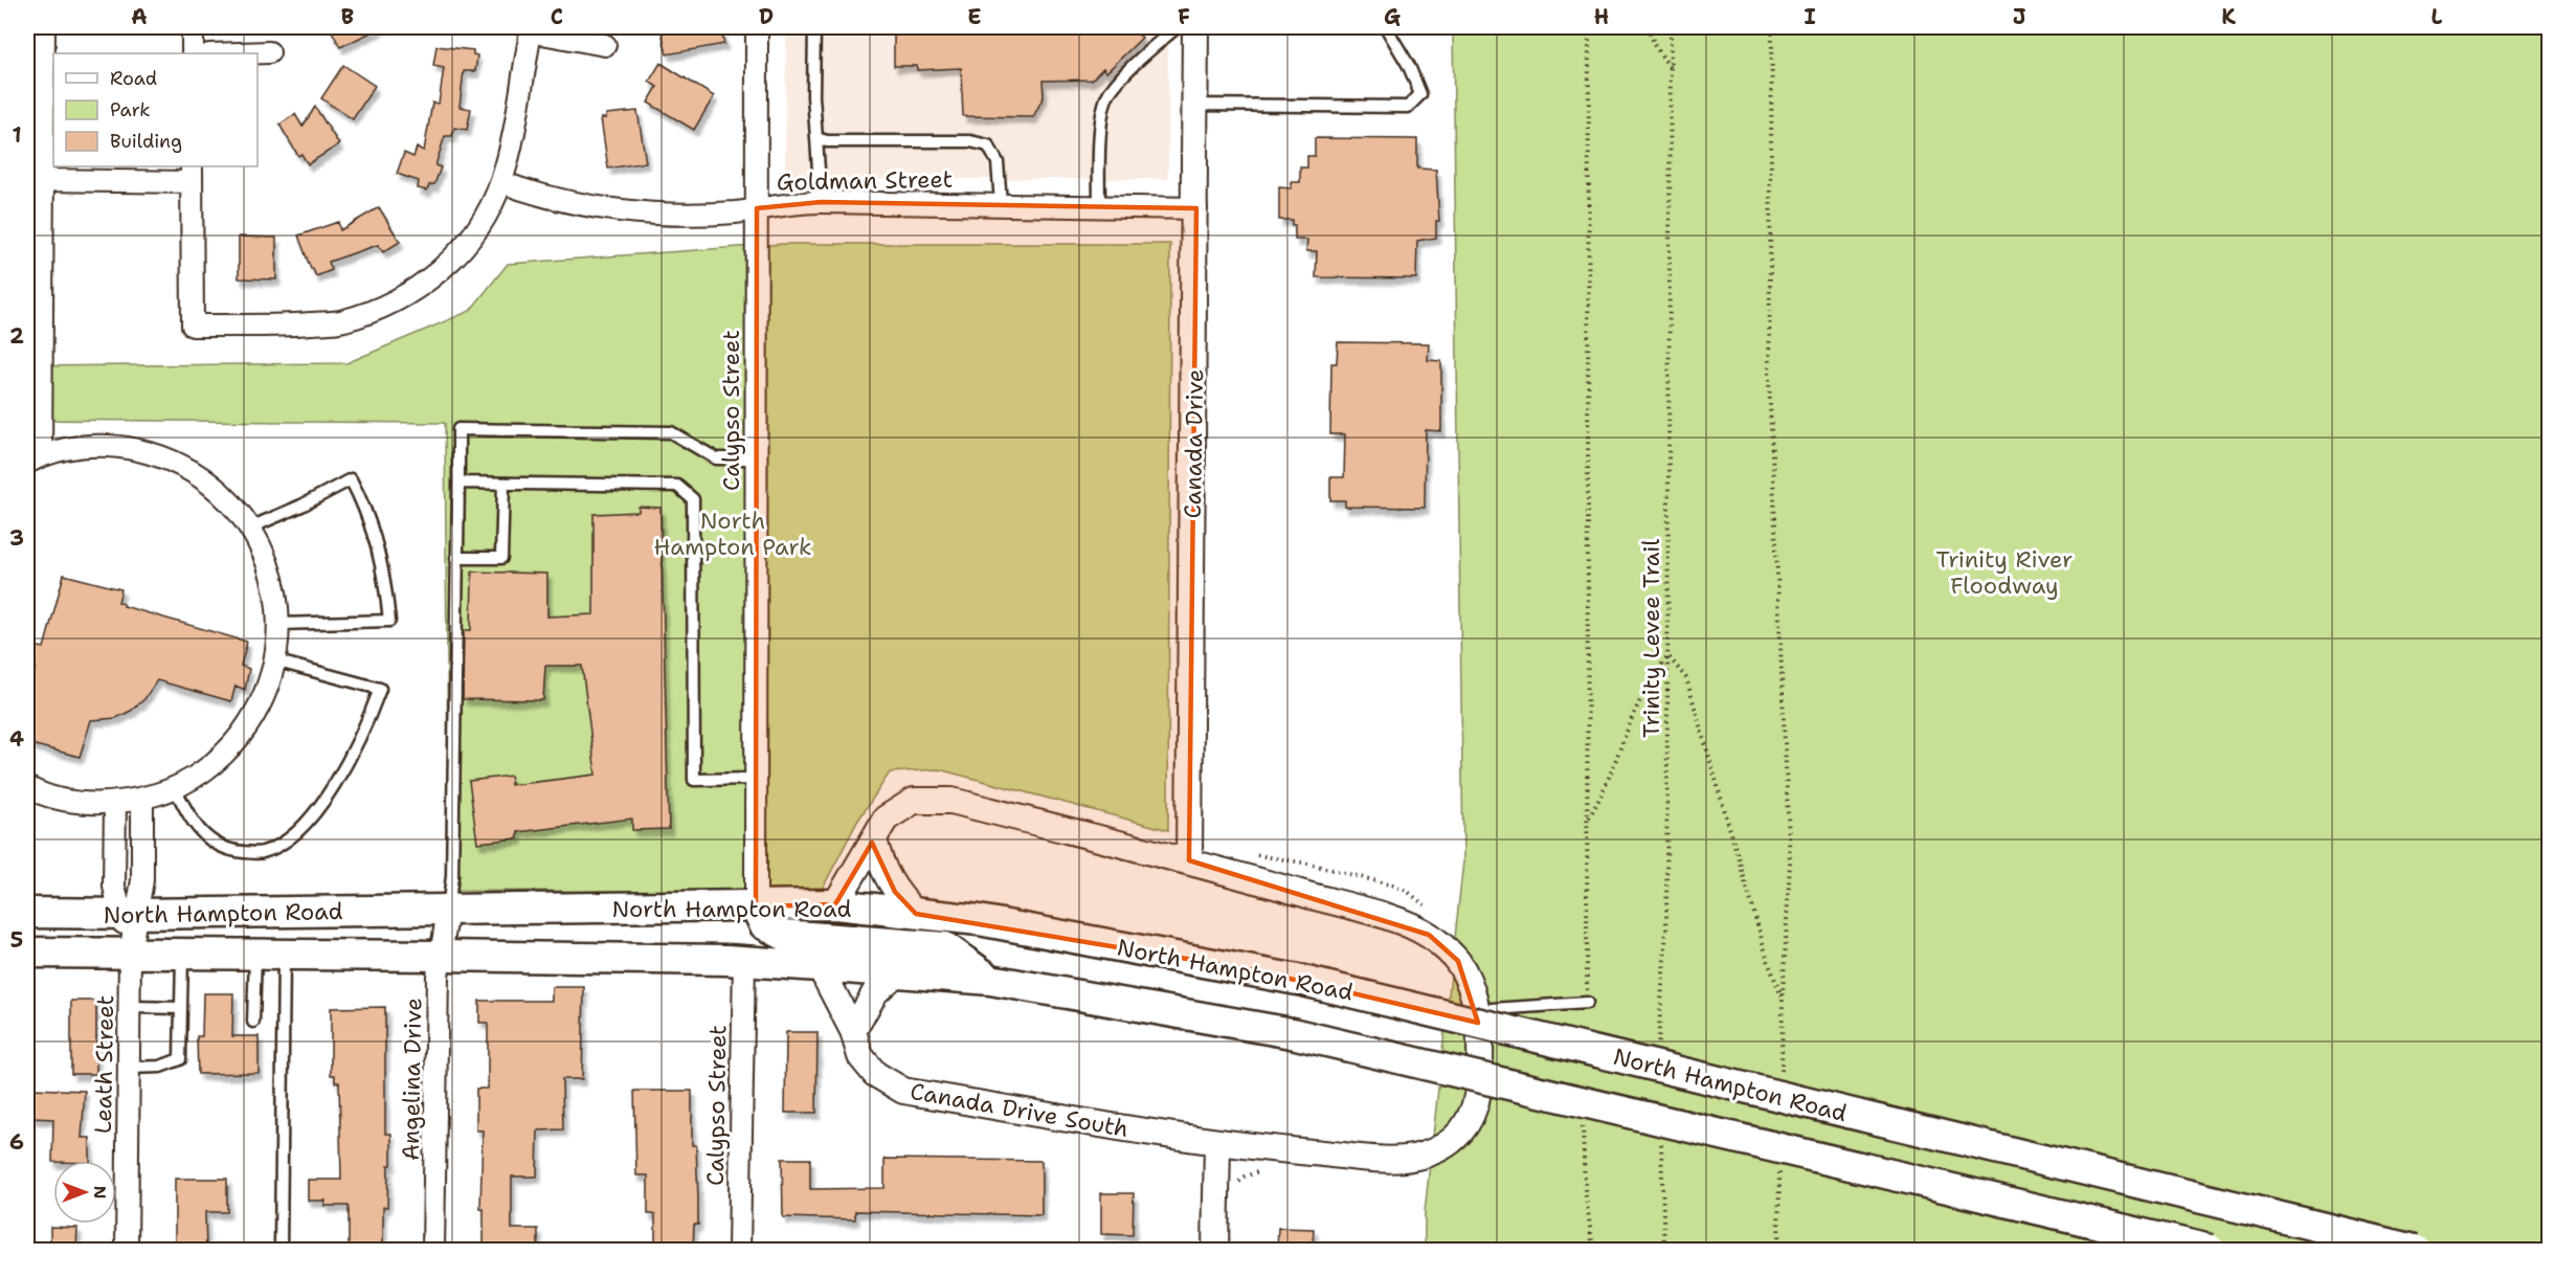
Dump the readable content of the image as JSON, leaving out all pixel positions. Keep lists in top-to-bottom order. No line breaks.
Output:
{"streets":{"main road":["North Hampton Road"],"street":["Goldman Street","Calypso Street","Canada Drive","Leath Street","Angelina Drive","Canada Drive South"],"path":["Trinity Levee Trail"]},"crossings":[["Goldman Street","Calypso Street"],["Goldman Street","Canada Drive"],["Calypso Street","North Hampton Road"],["Canada Drive","Canada Drive South"],["North Hampton Road","Leath Street"],["North Hampton Road","Angelina Drive"],["North Hampton Road","Canada Drive South"]],"parks":["North Hampton Park","Trinity River Floodway"],"legend":["Road","Park","Building"],"north":"right","grid":{"columns":["A","B","C","D","E","F","G","H","I","J","K","L"],"rows":["1","2","3","4","5","6"]}}
